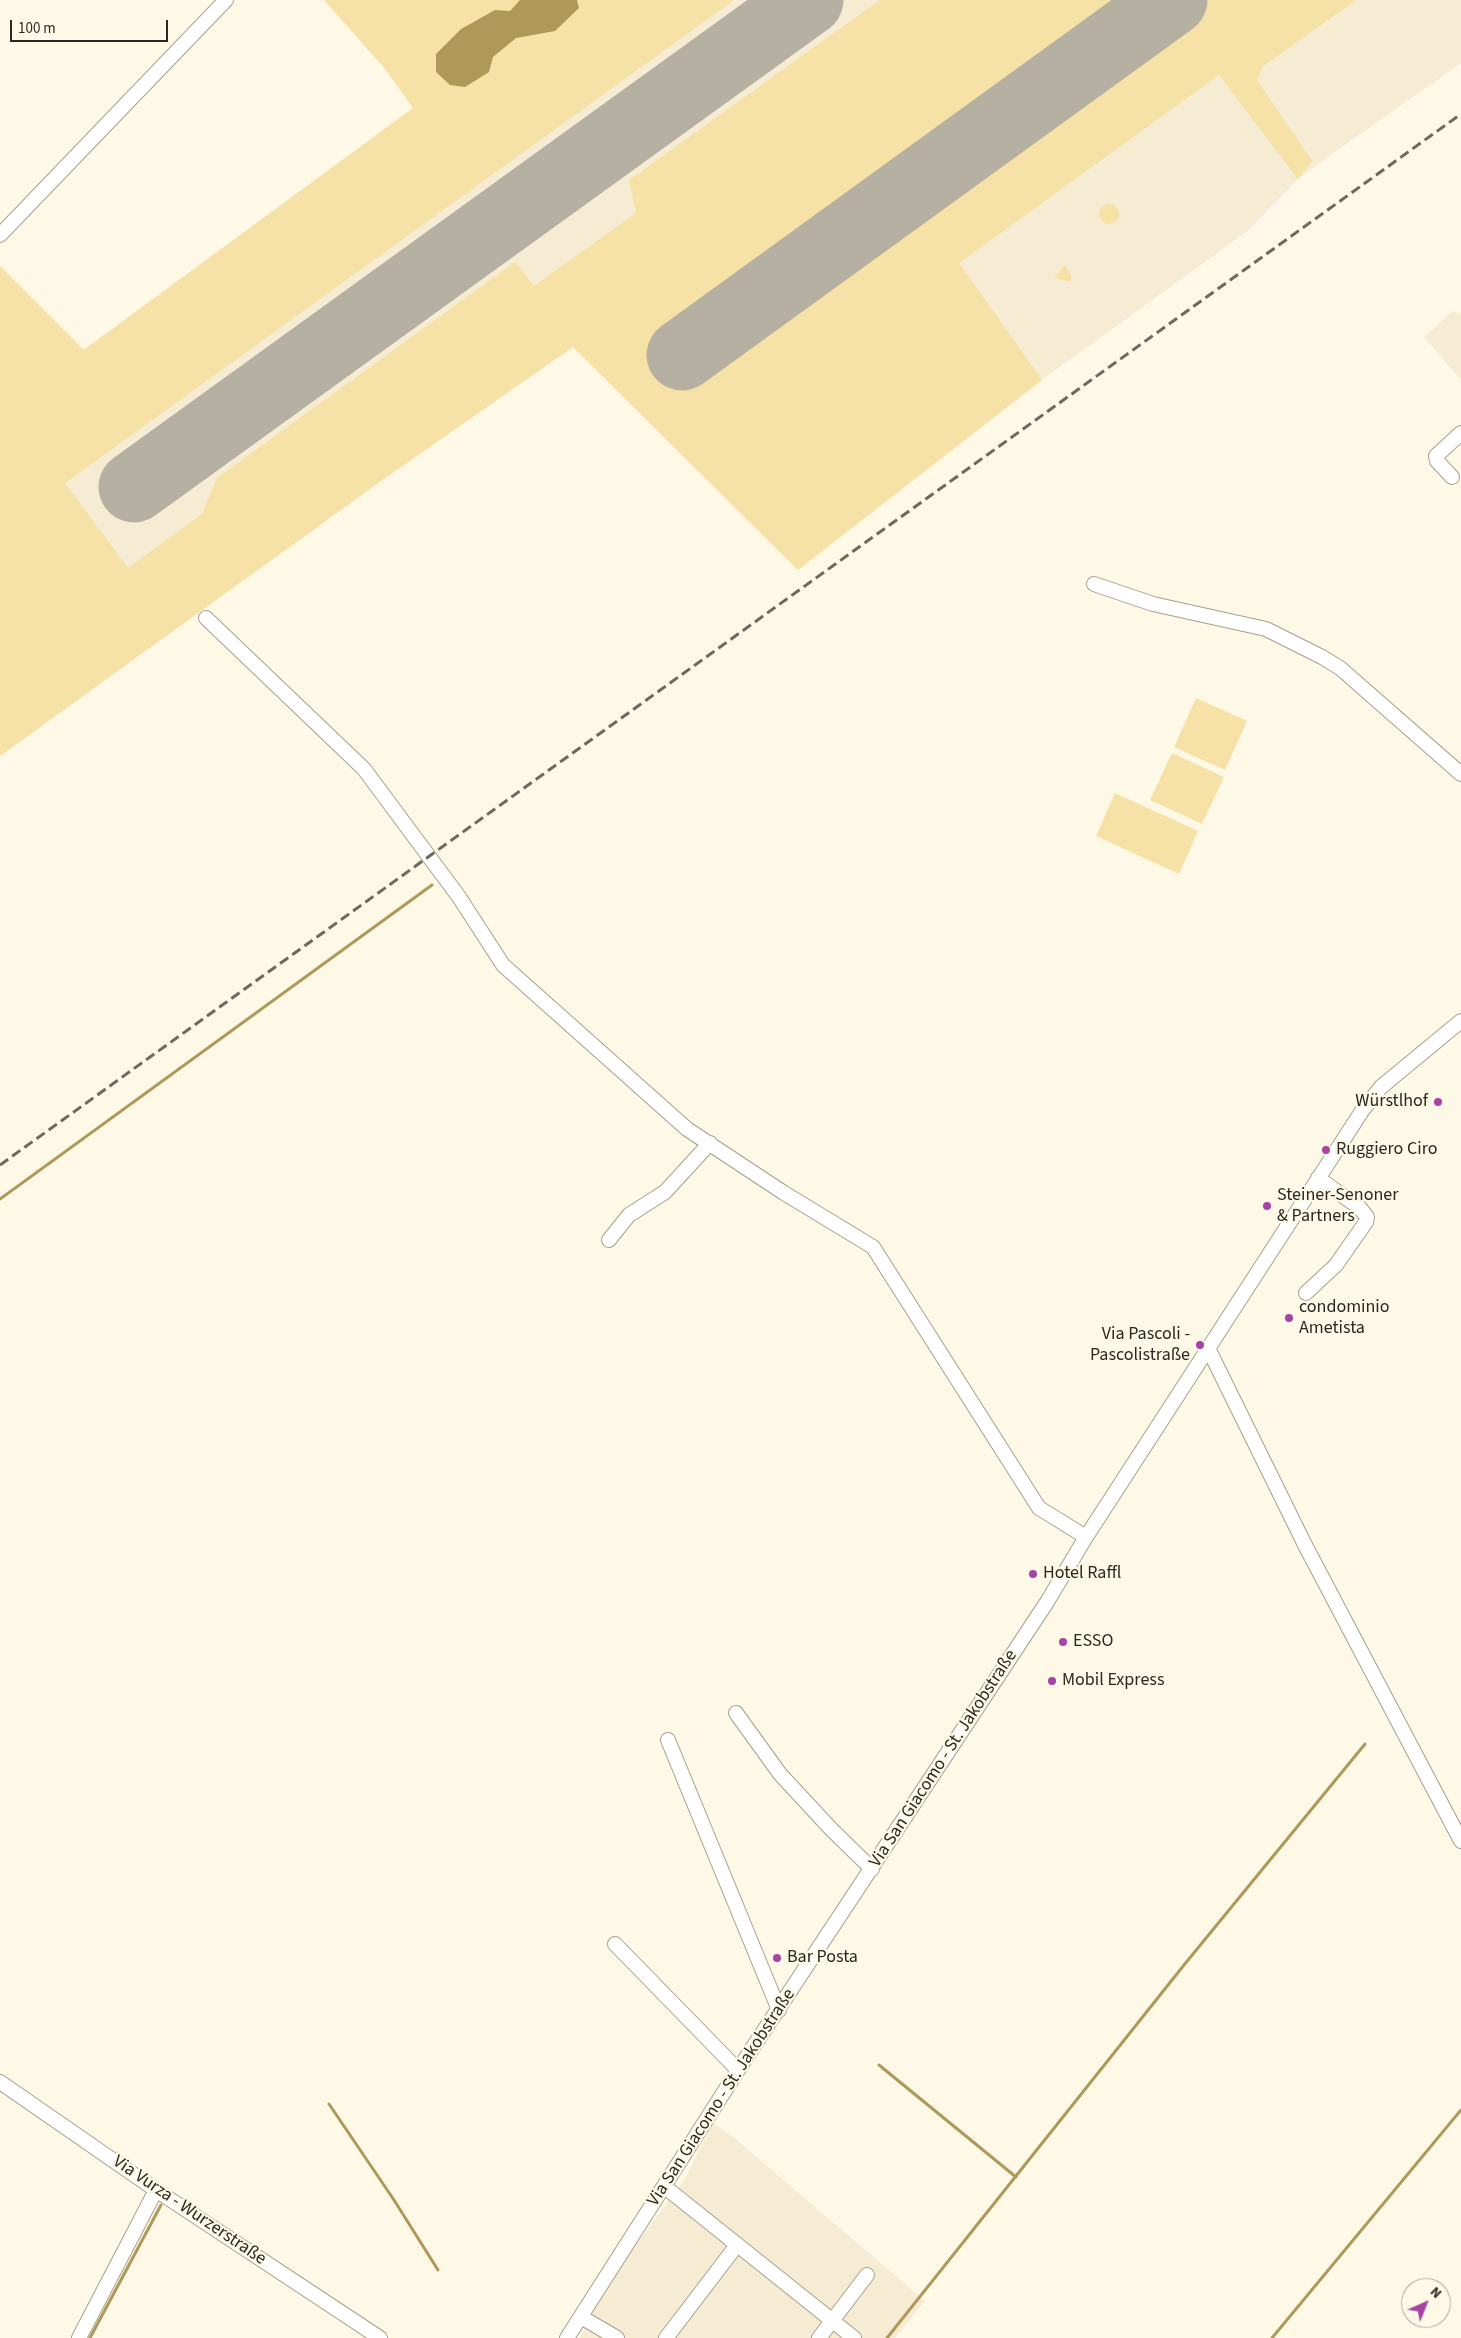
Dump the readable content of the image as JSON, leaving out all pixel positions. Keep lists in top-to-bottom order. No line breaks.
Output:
{"streets":{"street":["Via San Giacomo - St. Jakobstraße","Via Vurza - Wurzerstraße"]},"places":["Würstlhof","Ruggiero Ciro","Steiner-Senoner & Partners","condominio Ametista","Via Pascoli - Pascolistraße","Hotel Raffl","ESSO","Mobil Express","Bar Posta"],"scale_bar":"100 m","north":"top right"}
